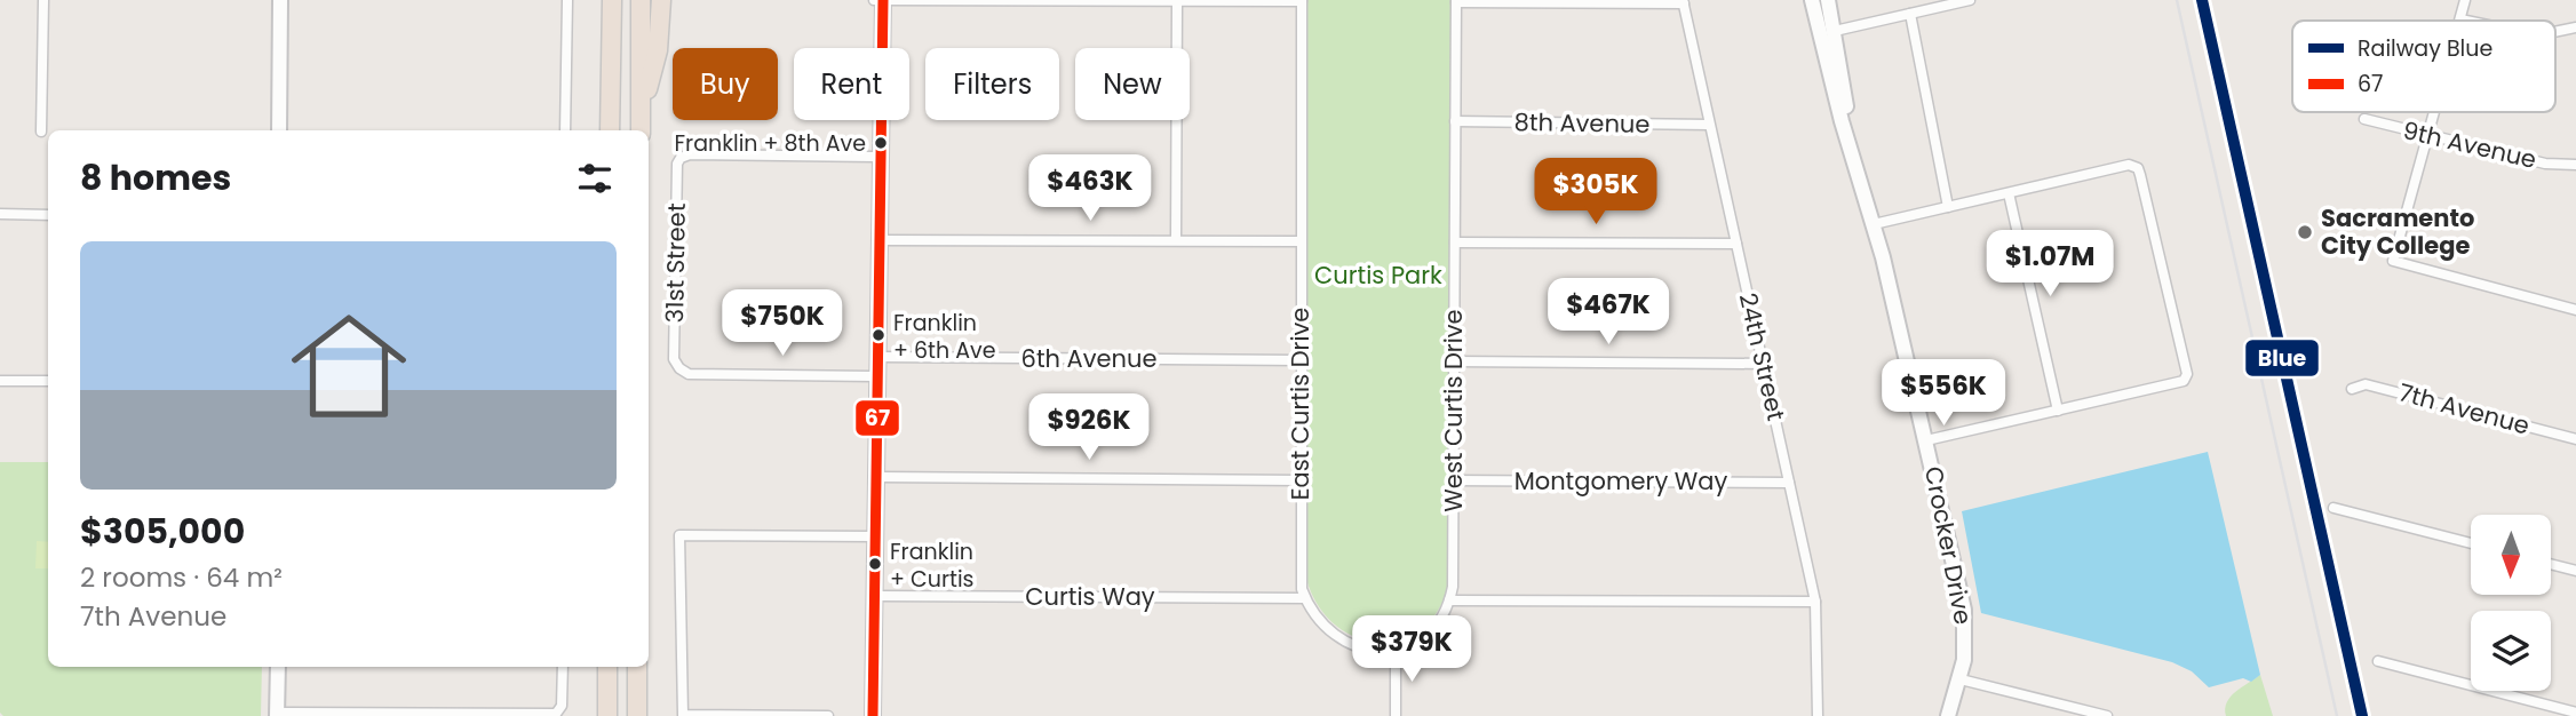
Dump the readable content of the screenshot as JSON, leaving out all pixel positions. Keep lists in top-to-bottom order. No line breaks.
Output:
{"streets":{"street":["8th Avenue","9th Avenue","31st Street","24th Street","6th Avenue","East Curtis Drive","7th Avenue","West Curtis Drive","Montgomery Way","Crocker Drive","Curtis Way"]},"crossings":[["8th Avenue","24th Street"],["8th Avenue","West Curtis Drive"],["24th Street","Montgomery Way"],["6th Avenue","East Curtis Drive"],["East Curtis Drive","Curtis Way"],["West Curtis Drive","Montgomery Way"]],"parks":["Curtis Park"],"places":["Franklin + 8th Ave","Sacramento City College","Franklin + 6th Ave","Franklin + Curtis"],"lines":["rail line Blue","transit line 67"],"legend":["Railway Blue","67"],"north":"bottom","page":{"chip":["Buy","Rent","Filters","New"],"heading":"8 homes","price":["$463K","$305K","$1.07M","$467K","$750K","$556K","$926K","$379K"],"list":[{"name":"$305,000","note":"2 rooms · 64 m² · 7th Avenue"}]}}
